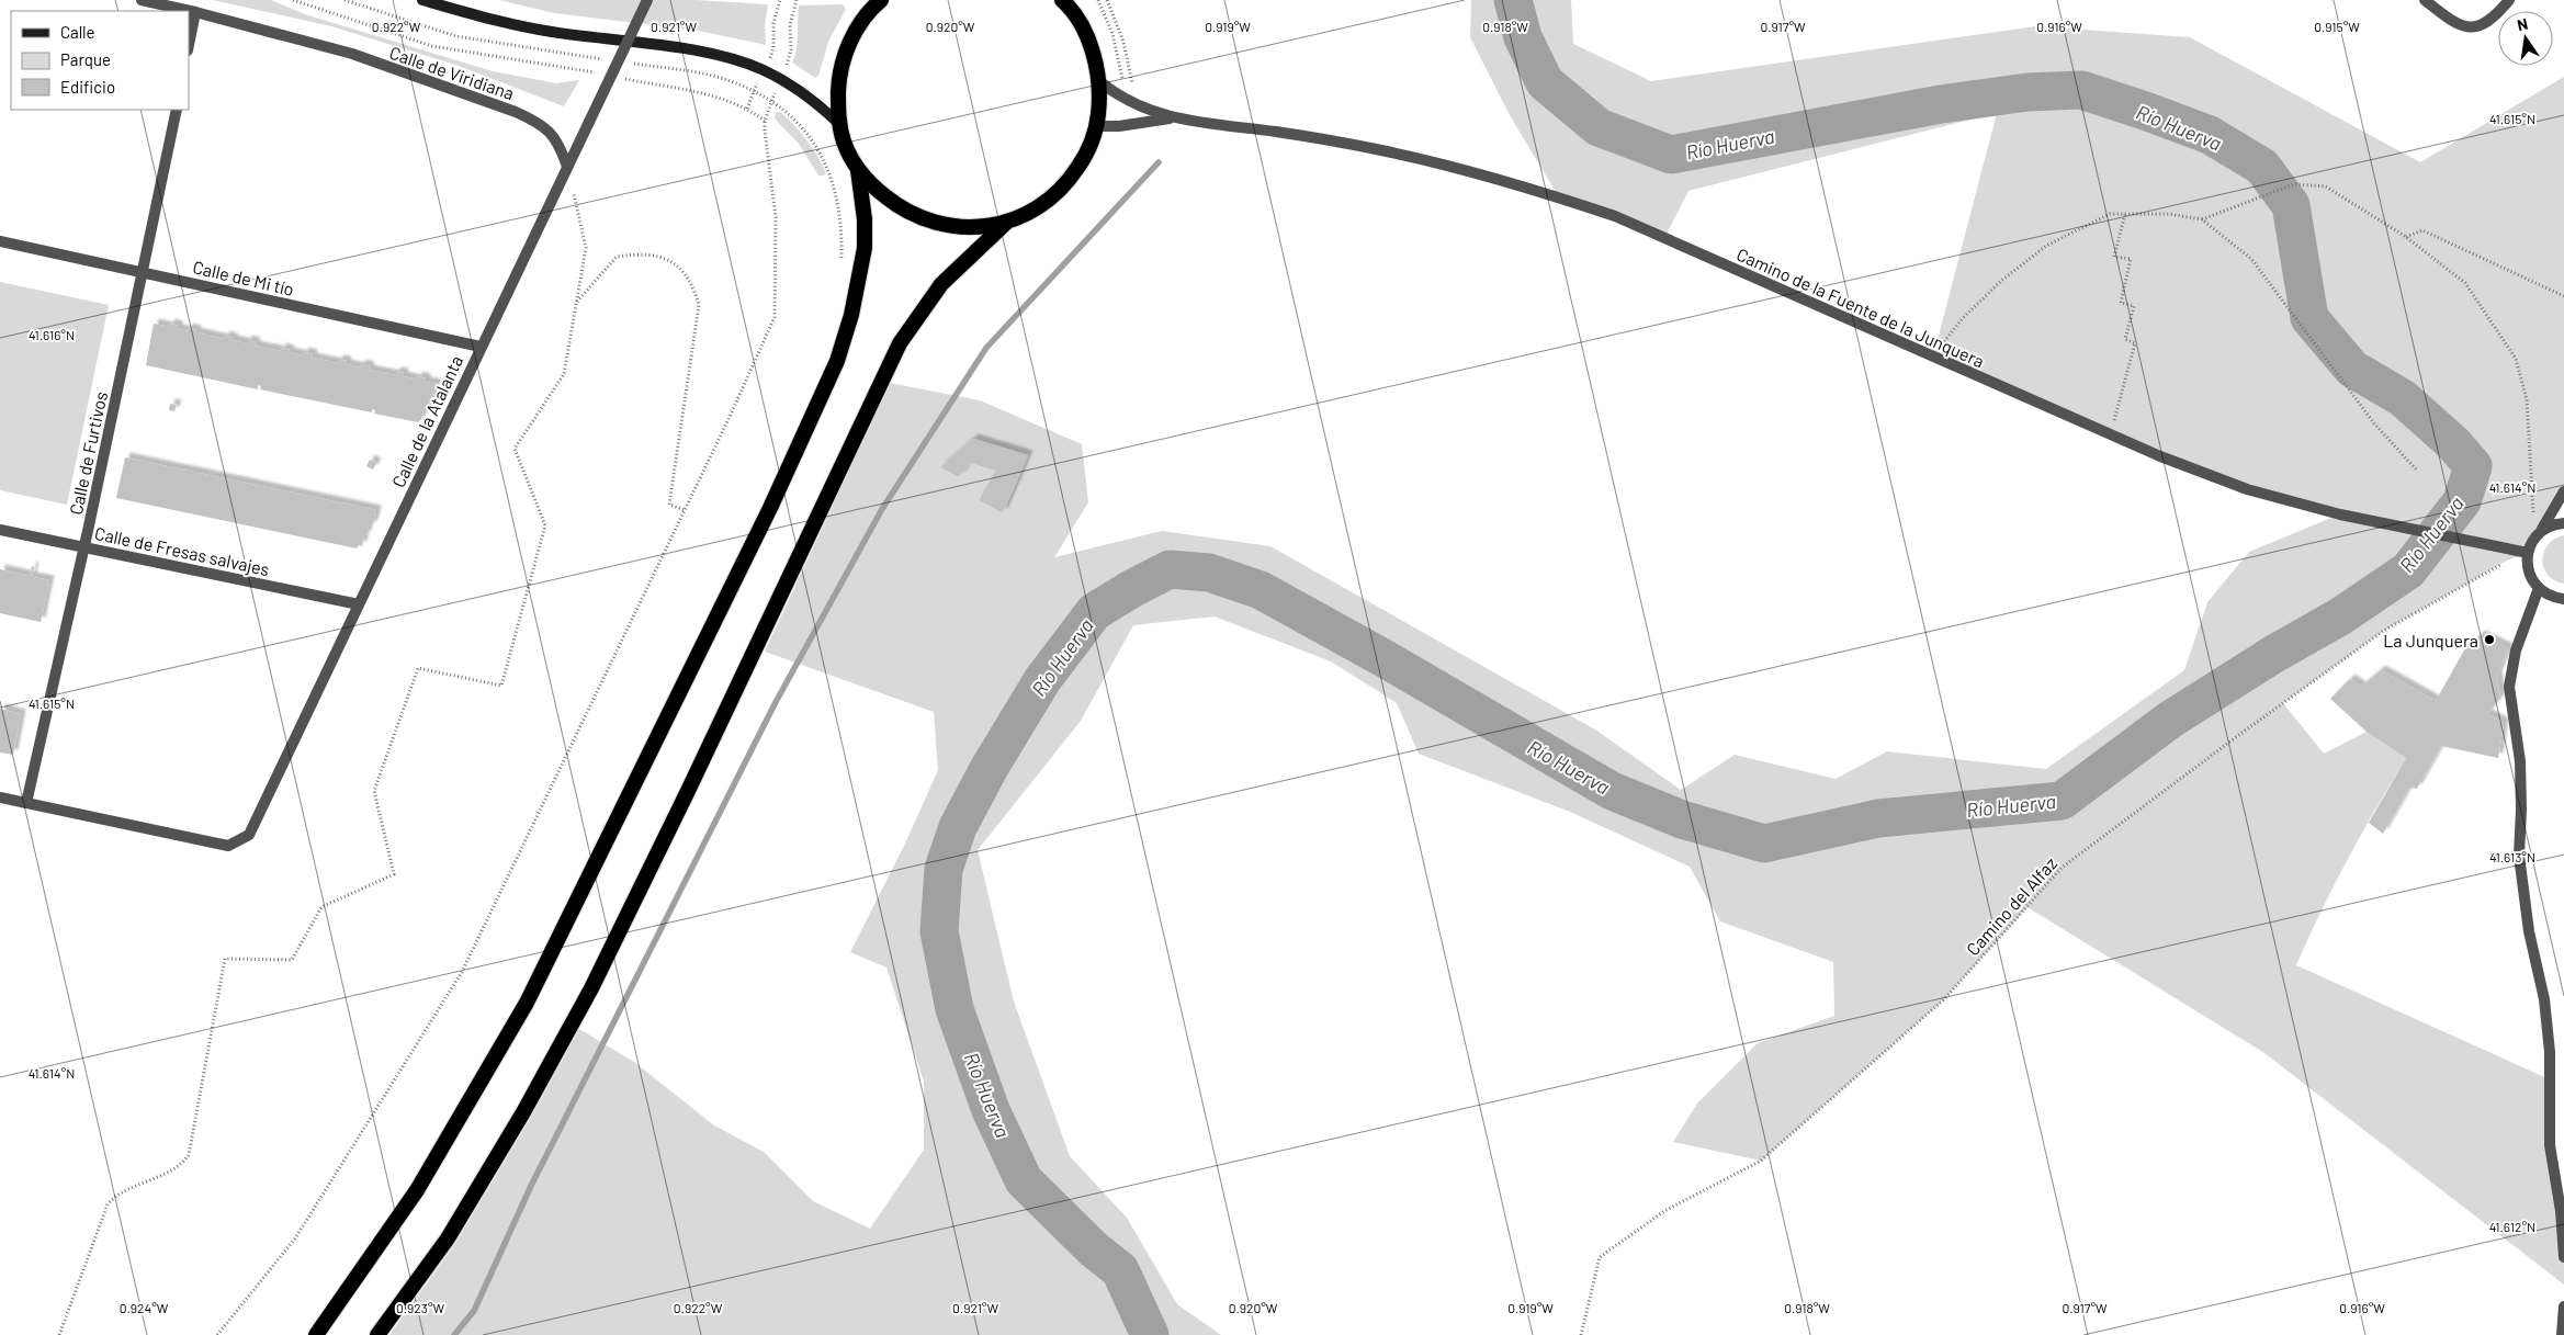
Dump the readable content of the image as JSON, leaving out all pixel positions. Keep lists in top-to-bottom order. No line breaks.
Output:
{"streets":{"street":["Calle de Viridiana","Calle de Mi tío","Camino de la Fuente de la Junquera","Calle de la Atalanta","Calle de Furtivos","Calle de Fresas salvajes"],"path":["Camino del Alfaz"]},"crossings":[["Calle de Viridiana","Calle de la Atalanta"],["Calle de Mi tío","Calle de la Atalanta"],["Calle de Mi tío","Calle de Furtivos"],["Calle de la Atalanta","Calle de Furtivos"],["Calle de la Atalanta","Calle de Fresas salvajes"],["Calle de Furtivos","Calle de Fresas salvajes"]],"water":["Río Huerva"],"places":["La Junquera"],"legend":["Calle","Parque","Edificio"],"north":"top","coordinates":["0.922°W","0.921°W","0.920°W","0.919°W","0.918°W","0.917°W","0.916°W","0.915°W","41.615°N","41.616°N","41.614°N","41.613°N","41.612°N","0.924°W","0.923°W"]}
